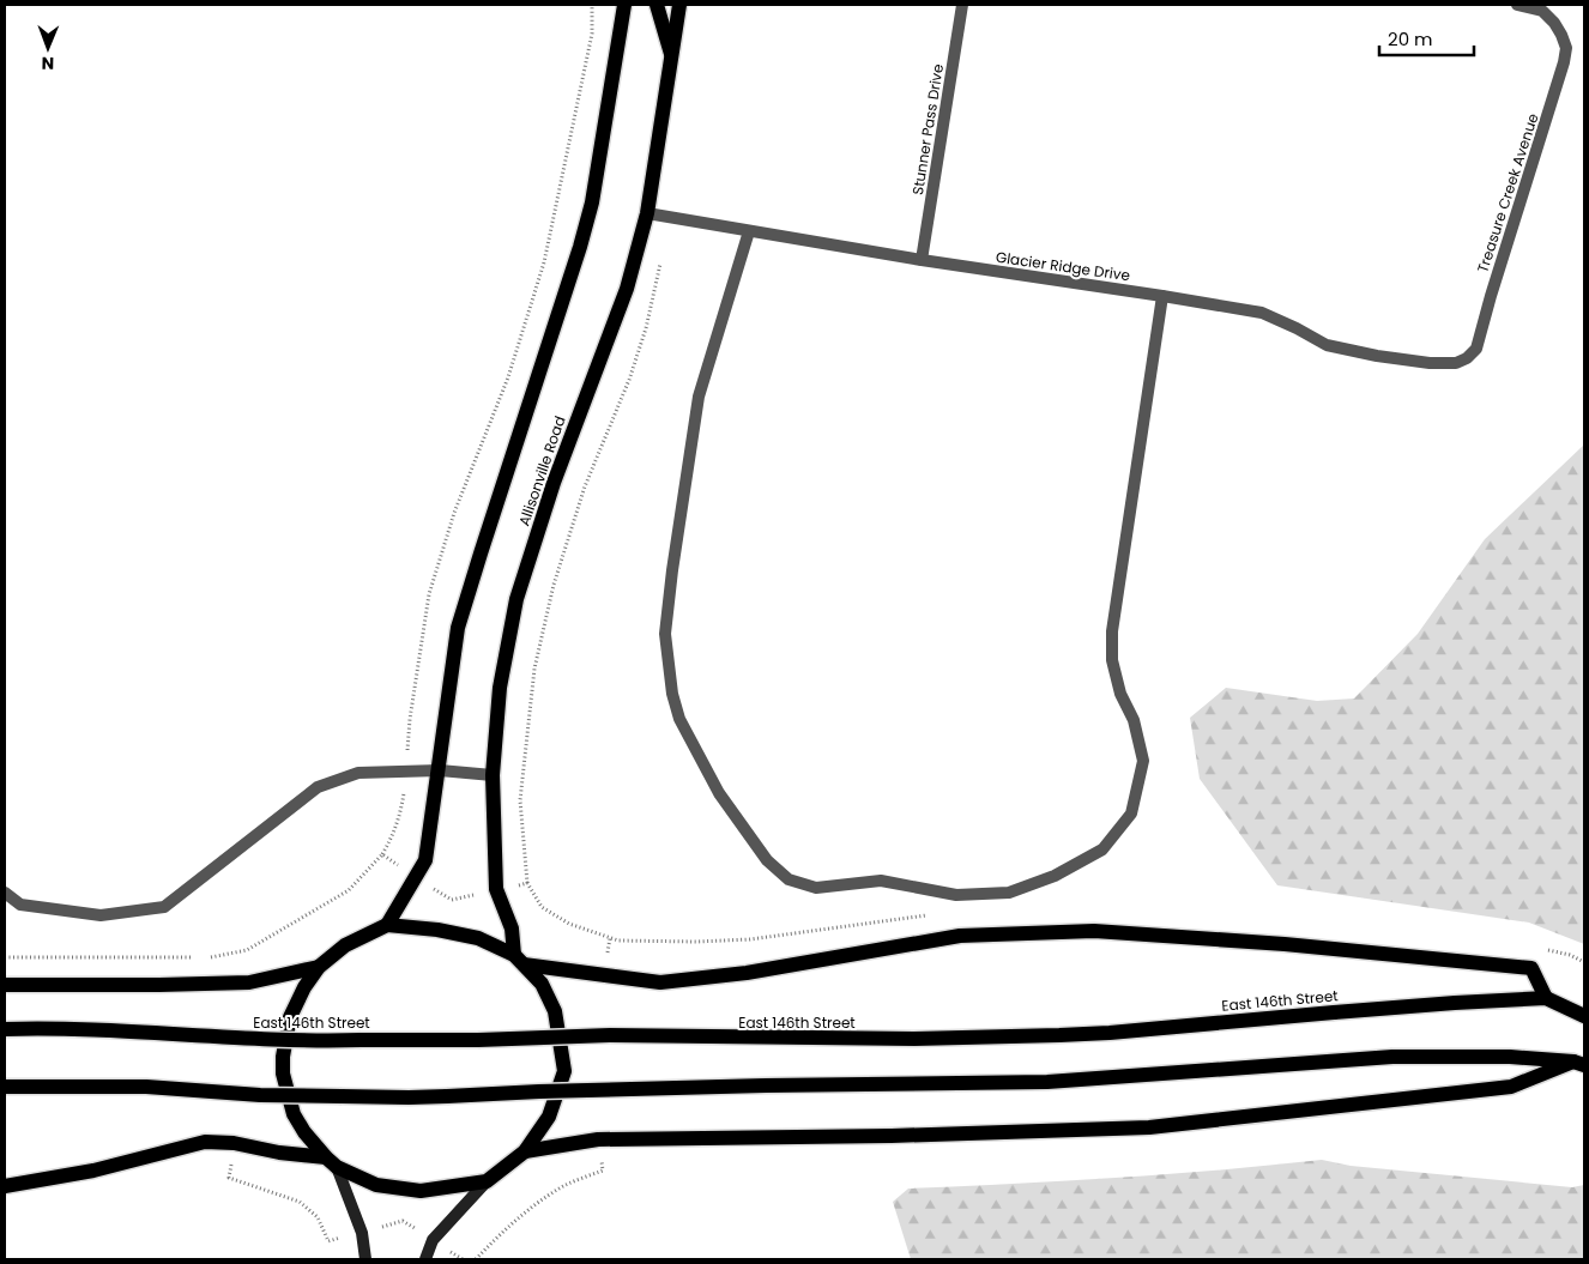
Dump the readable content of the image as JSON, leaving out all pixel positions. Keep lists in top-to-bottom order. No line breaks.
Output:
{"streets":{"main road":["Allisonville Road","East 146th Street"],"street":["Stunner Pass Drive","Treasure Creek Avenue","Glacier Ridge Drive"]},"crossings":[["Stunner Pass Drive","Glacier Ridge Drive"],["Treasure Creek Avenue","Glacier Ridge Drive"],["Glacier Ridge Drive","Allisonville Road"]],"scale_bar":"20 m","north":"bottom"}
